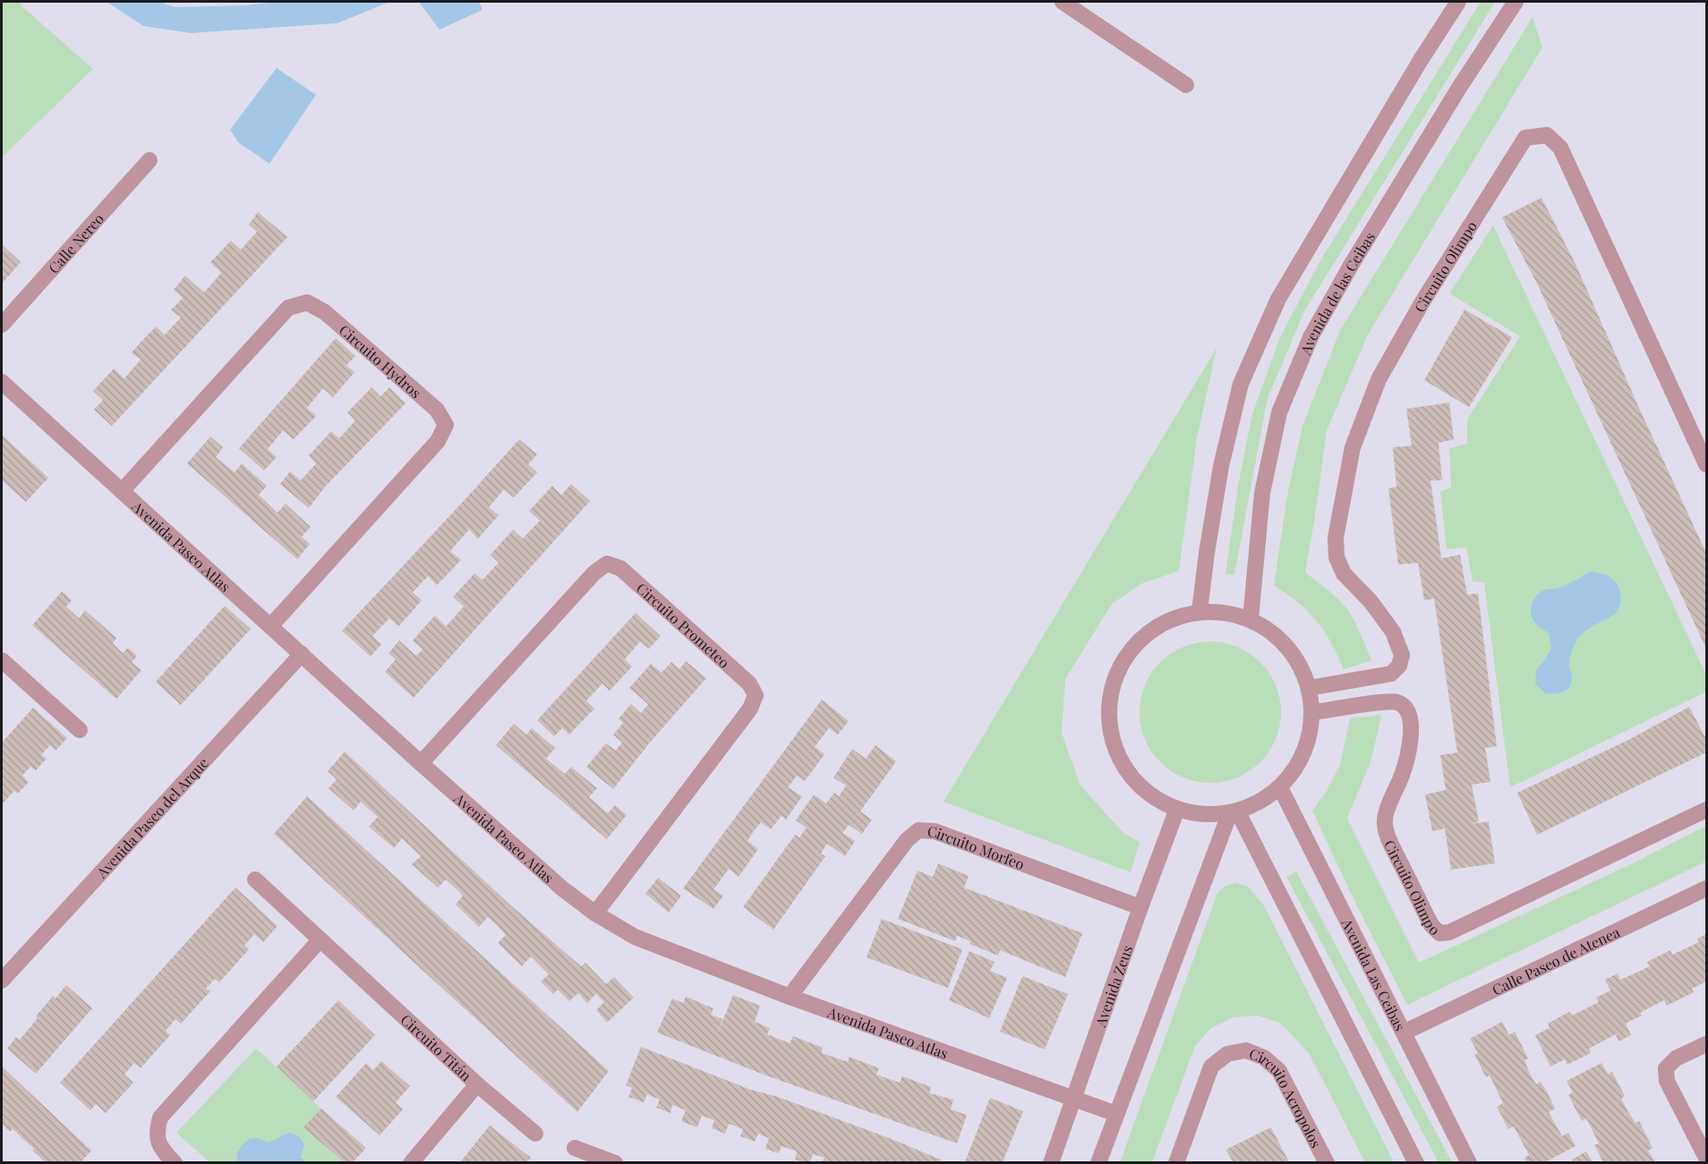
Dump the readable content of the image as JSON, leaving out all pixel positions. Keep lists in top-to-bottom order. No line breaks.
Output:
{"streets":{"street":["Calle Nereo","Circuito Olimpo","Avenida de las Ceibas","Circuito Hydros","Avenida Paseo Atlas","Circuito Prometeo","Avenida Paseo del Arque","Circuito Morfeo","Calle Paseo de Atenea","Avenida Las Ceibas","Avenida Zeus","Circuito Titán","Circuito Acropolos"]},"crossings":[["Circuito Hydros","Avenida Paseo Atlas"],["Avenida Paseo Atlas","Circuito Prometeo"],["Avenida Paseo Atlas","Avenida Paseo del Arque"],["Avenida Paseo Atlas","Circuito Morfeo"],["Avenida Paseo Atlas","Avenida Zeus"],["Circuito Morfeo","Avenida Zeus"],["Calle Paseo de Atenea","Avenida Las Ceibas"]]}
